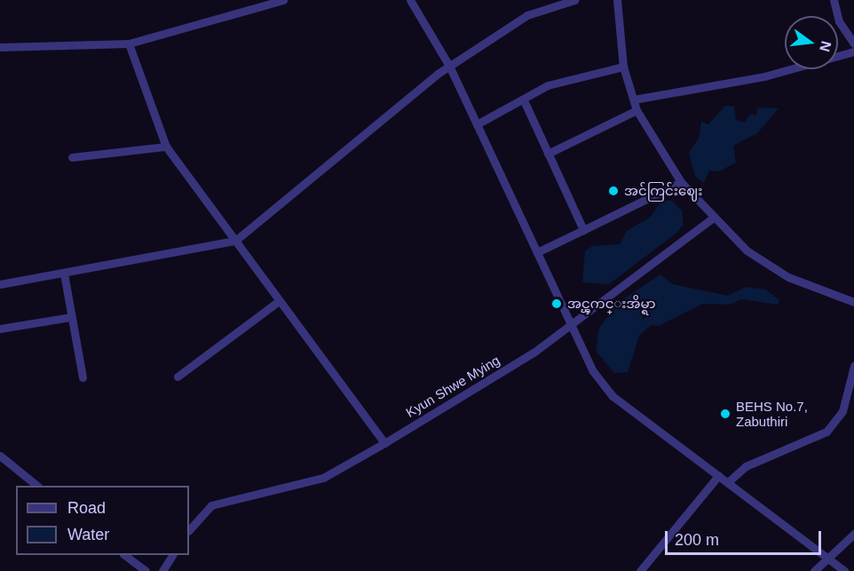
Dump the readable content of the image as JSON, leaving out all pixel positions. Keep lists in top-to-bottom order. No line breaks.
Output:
{"streets":{"street":["Kyun Shwe Mying"]},"places":["အင်ကြင်းဈေး","အင္ၾကင္းအိမ္ရာ","BEHS No.7, Zabuthiri"],"legend":["Road","Water"],"scale_bar":"200 m","north":"right"}
